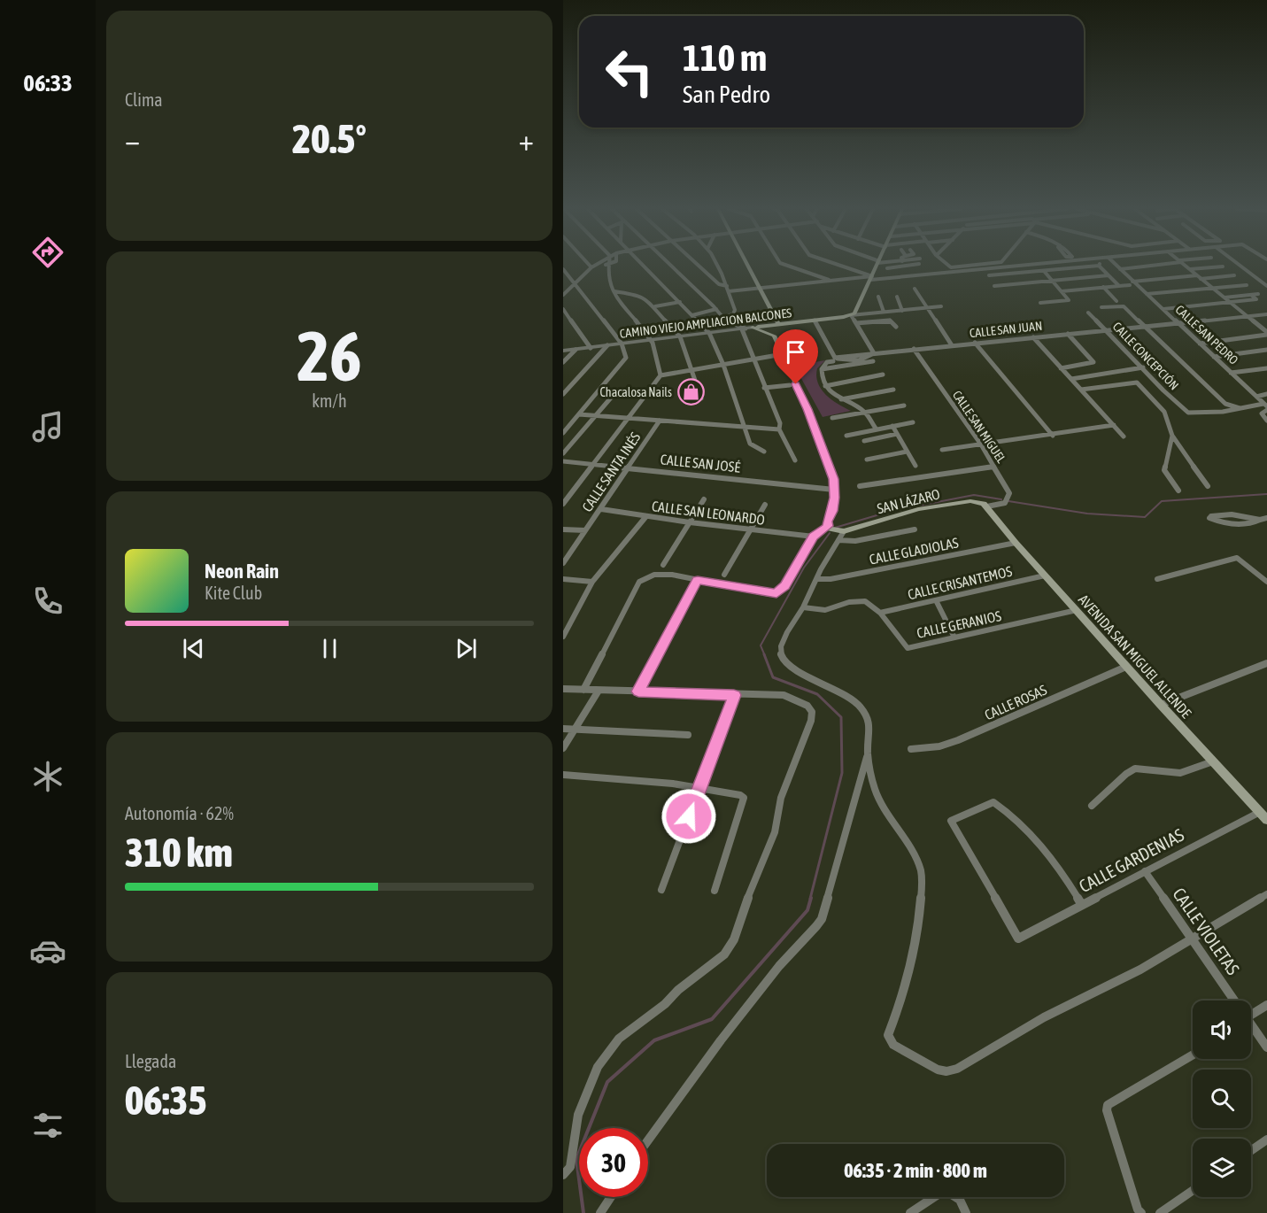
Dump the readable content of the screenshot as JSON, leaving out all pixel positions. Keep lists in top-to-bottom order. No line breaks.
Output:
{"streets":{"main road":["CAMINO VIEJO AMPLIACION BALCONES","SAN LÁZARO","AVENIDA SAN MIGUEL ALLENDE"],"street":["CALLE SAN JUAN","CALLE SAN PEDRO","CALLE CONCEPCIÓN","CALLE SAN MIGUEL","CALLE SAN JOSÉ","CALLE SANTA INÉS","CALLE SAN LEONARDO","CALLE GLADIOLAS","CALLE CRISANTEMOS","CALLE GERANIOS","CALLE ROSAS","CALLE GARDENIAS","CALLE VIOLETAS"]},"crossings":[["CALLE SAN JUAN","CALLE SAN PEDRO"],["CALLE SAN JUAN","CALLE CONCEPCIÓN"],["CALLE SAN JUAN","CALLE SAN MIGUEL"],["CALLE SAN MIGUEL","SAN LÁZARO"],["CALLE SAN MIGUEL","AVENIDA SAN MIGUEL ALLENDE"],["CALLE SAN JOSÉ","CALLE SANTA INÉS"],["CALLE SANTA INÉS","CALLE SAN LEONARDO"],["SAN LÁZARO","AVENIDA SAN MIGUEL ALLENDE"],["CALLE GLADIOLAS","AVENIDA SAN MIGUEL ALLENDE"],["CALLE CRISANTEMOS","CALLE GERANIOS"],["CALLE CRISANTEMOS","AVENIDA SAN MIGUEL ALLENDE"],["CALLE GERANIOS","AVENIDA SAN MIGUEL ALLENDE"],["AVENIDA SAN MIGUEL ALLENDE","CALLE ROSAS"],["AVENIDA SAN MIGUEL ALLENDE","CALLE GARDENIAS"],["CALLE GARDENIAS","CALLE VIOLETAS"]],"places":{"shop":["Chacalosa Nails"]},"page":{"tabs":"06:33","tile":["Clima",["26","km/h"],["Autonomía · 62%","310 km"],["Llegada","06:35"]],"turn":["110 m","San Pedro"],"heat":["−","20.5°","+"],"song":["Neon Rain","Kite Club"],"limit":"30","trip":"06:35 · 2 min · 800 m"}}
